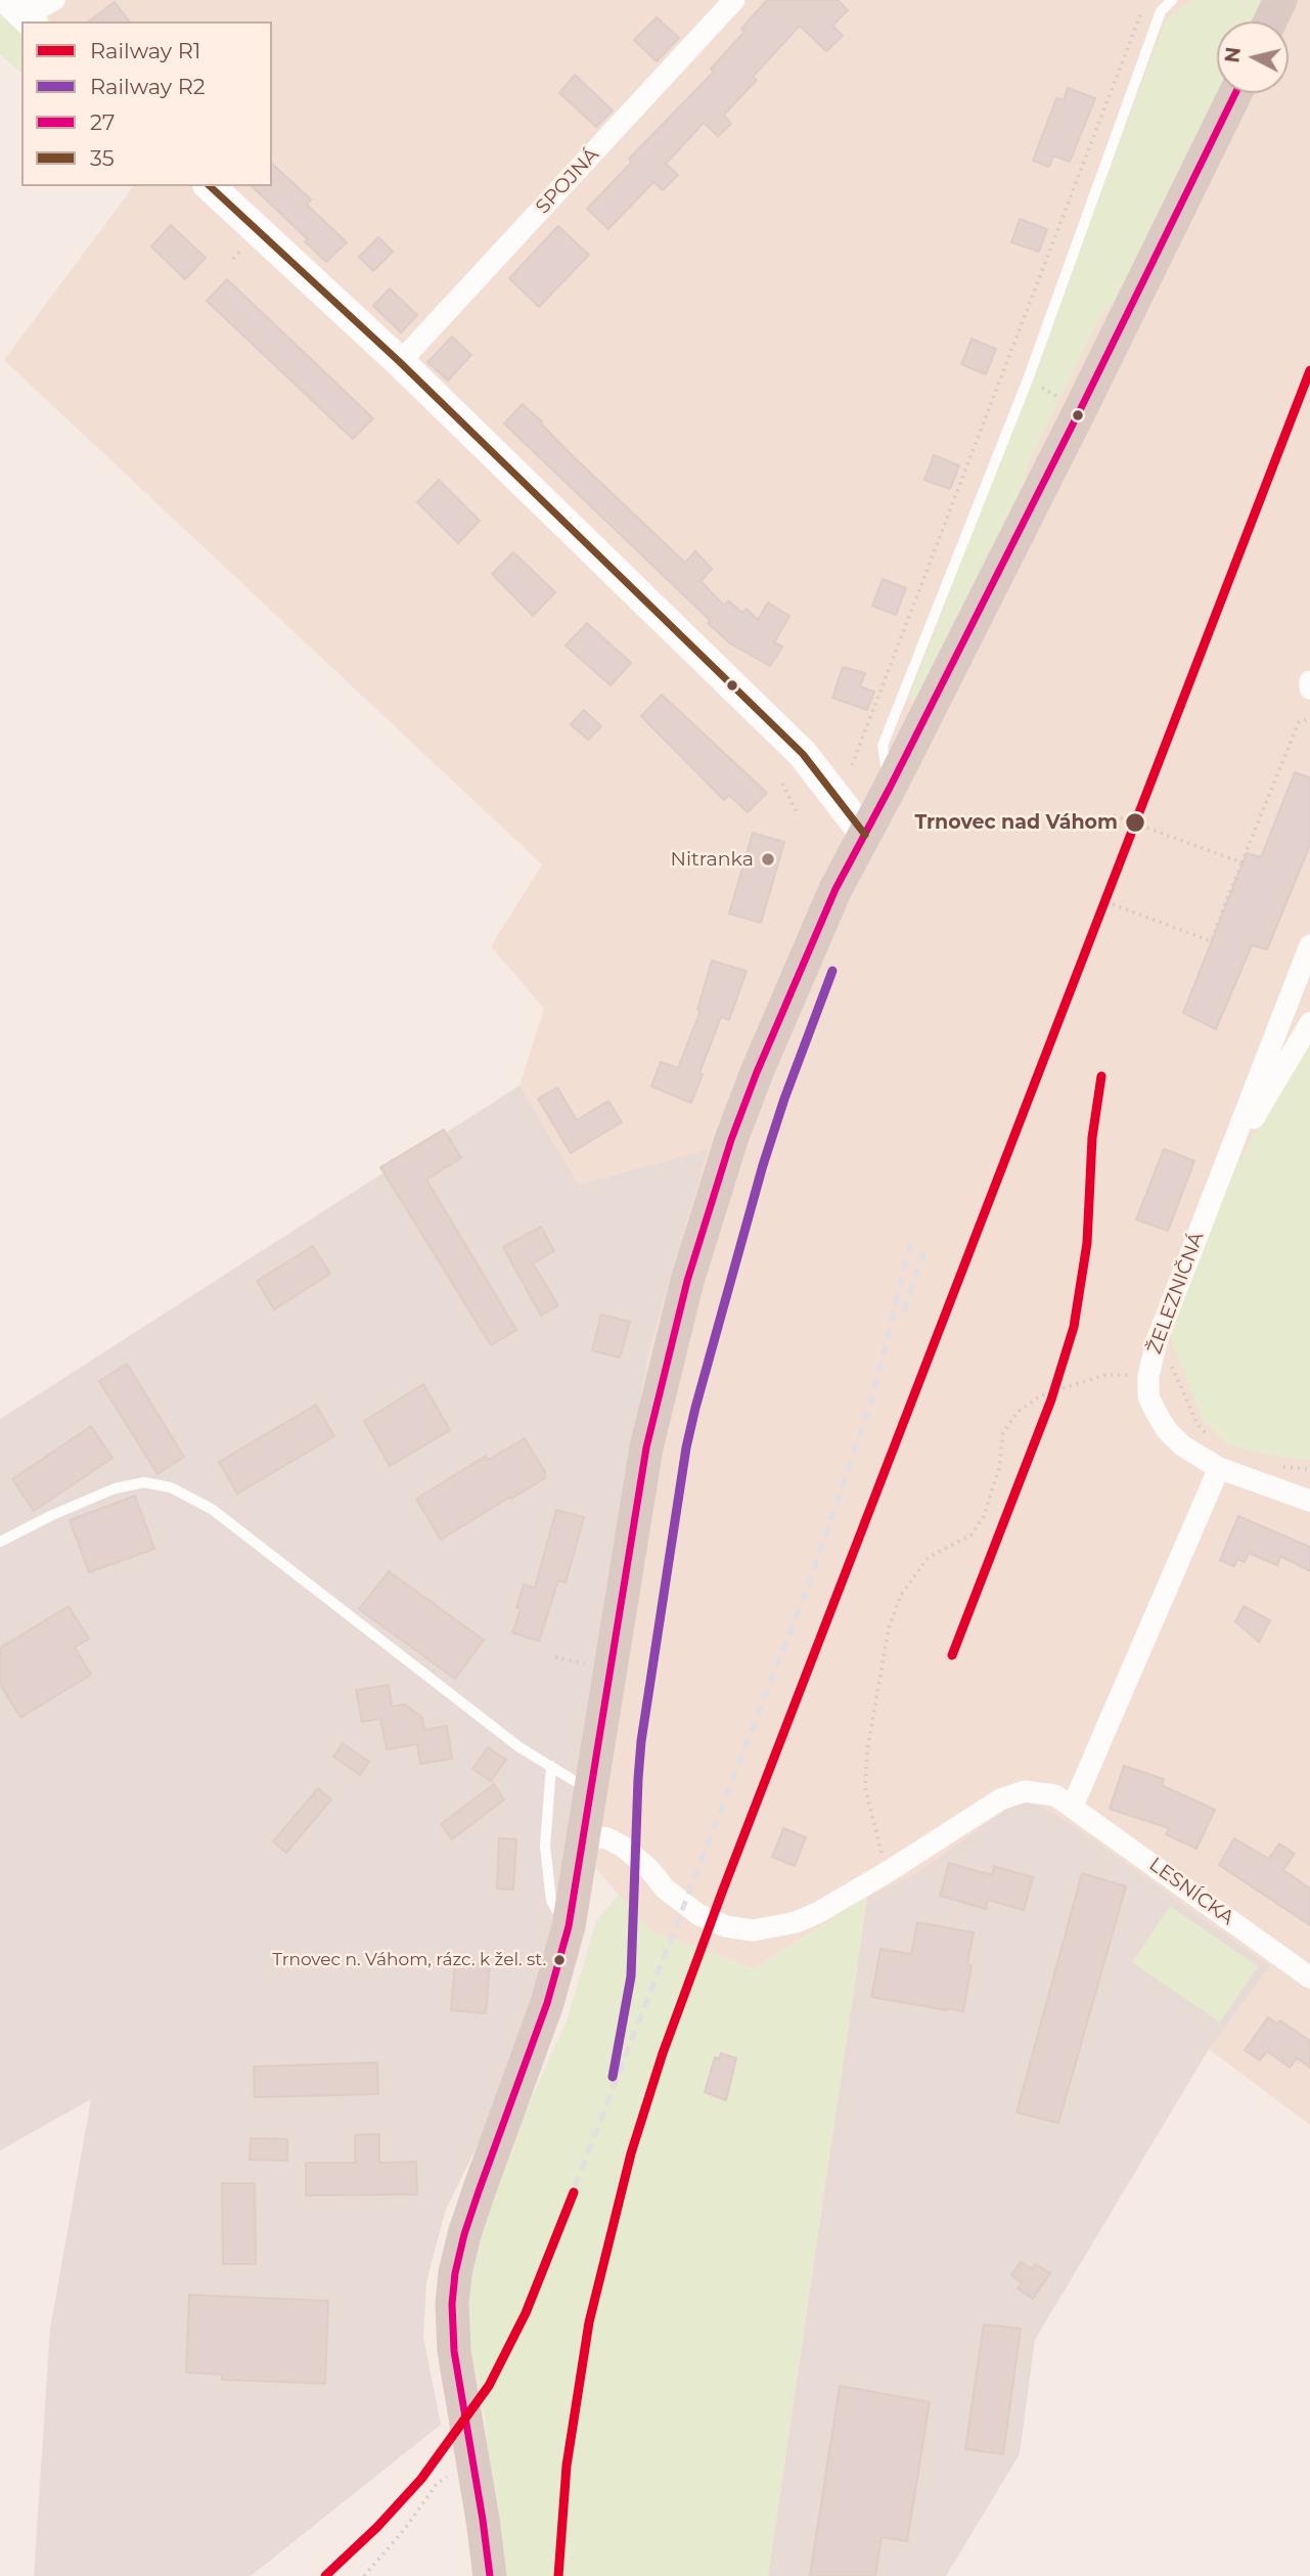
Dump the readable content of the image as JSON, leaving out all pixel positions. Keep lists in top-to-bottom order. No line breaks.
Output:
{"streets":{"street":["SPOJNÁ","ŽELEZNIČNÁ","LESNÍCKA"]},"places":["Trnovec nad Váhom","Nitranka","Trnovec n. Váhom, rázc. k žel. st."],"lines":["transit line 27","transit line 35","rail line R1","rail line R2"],"legend":["Railway R1","Railway R2","27","35"],"north":"left"}
